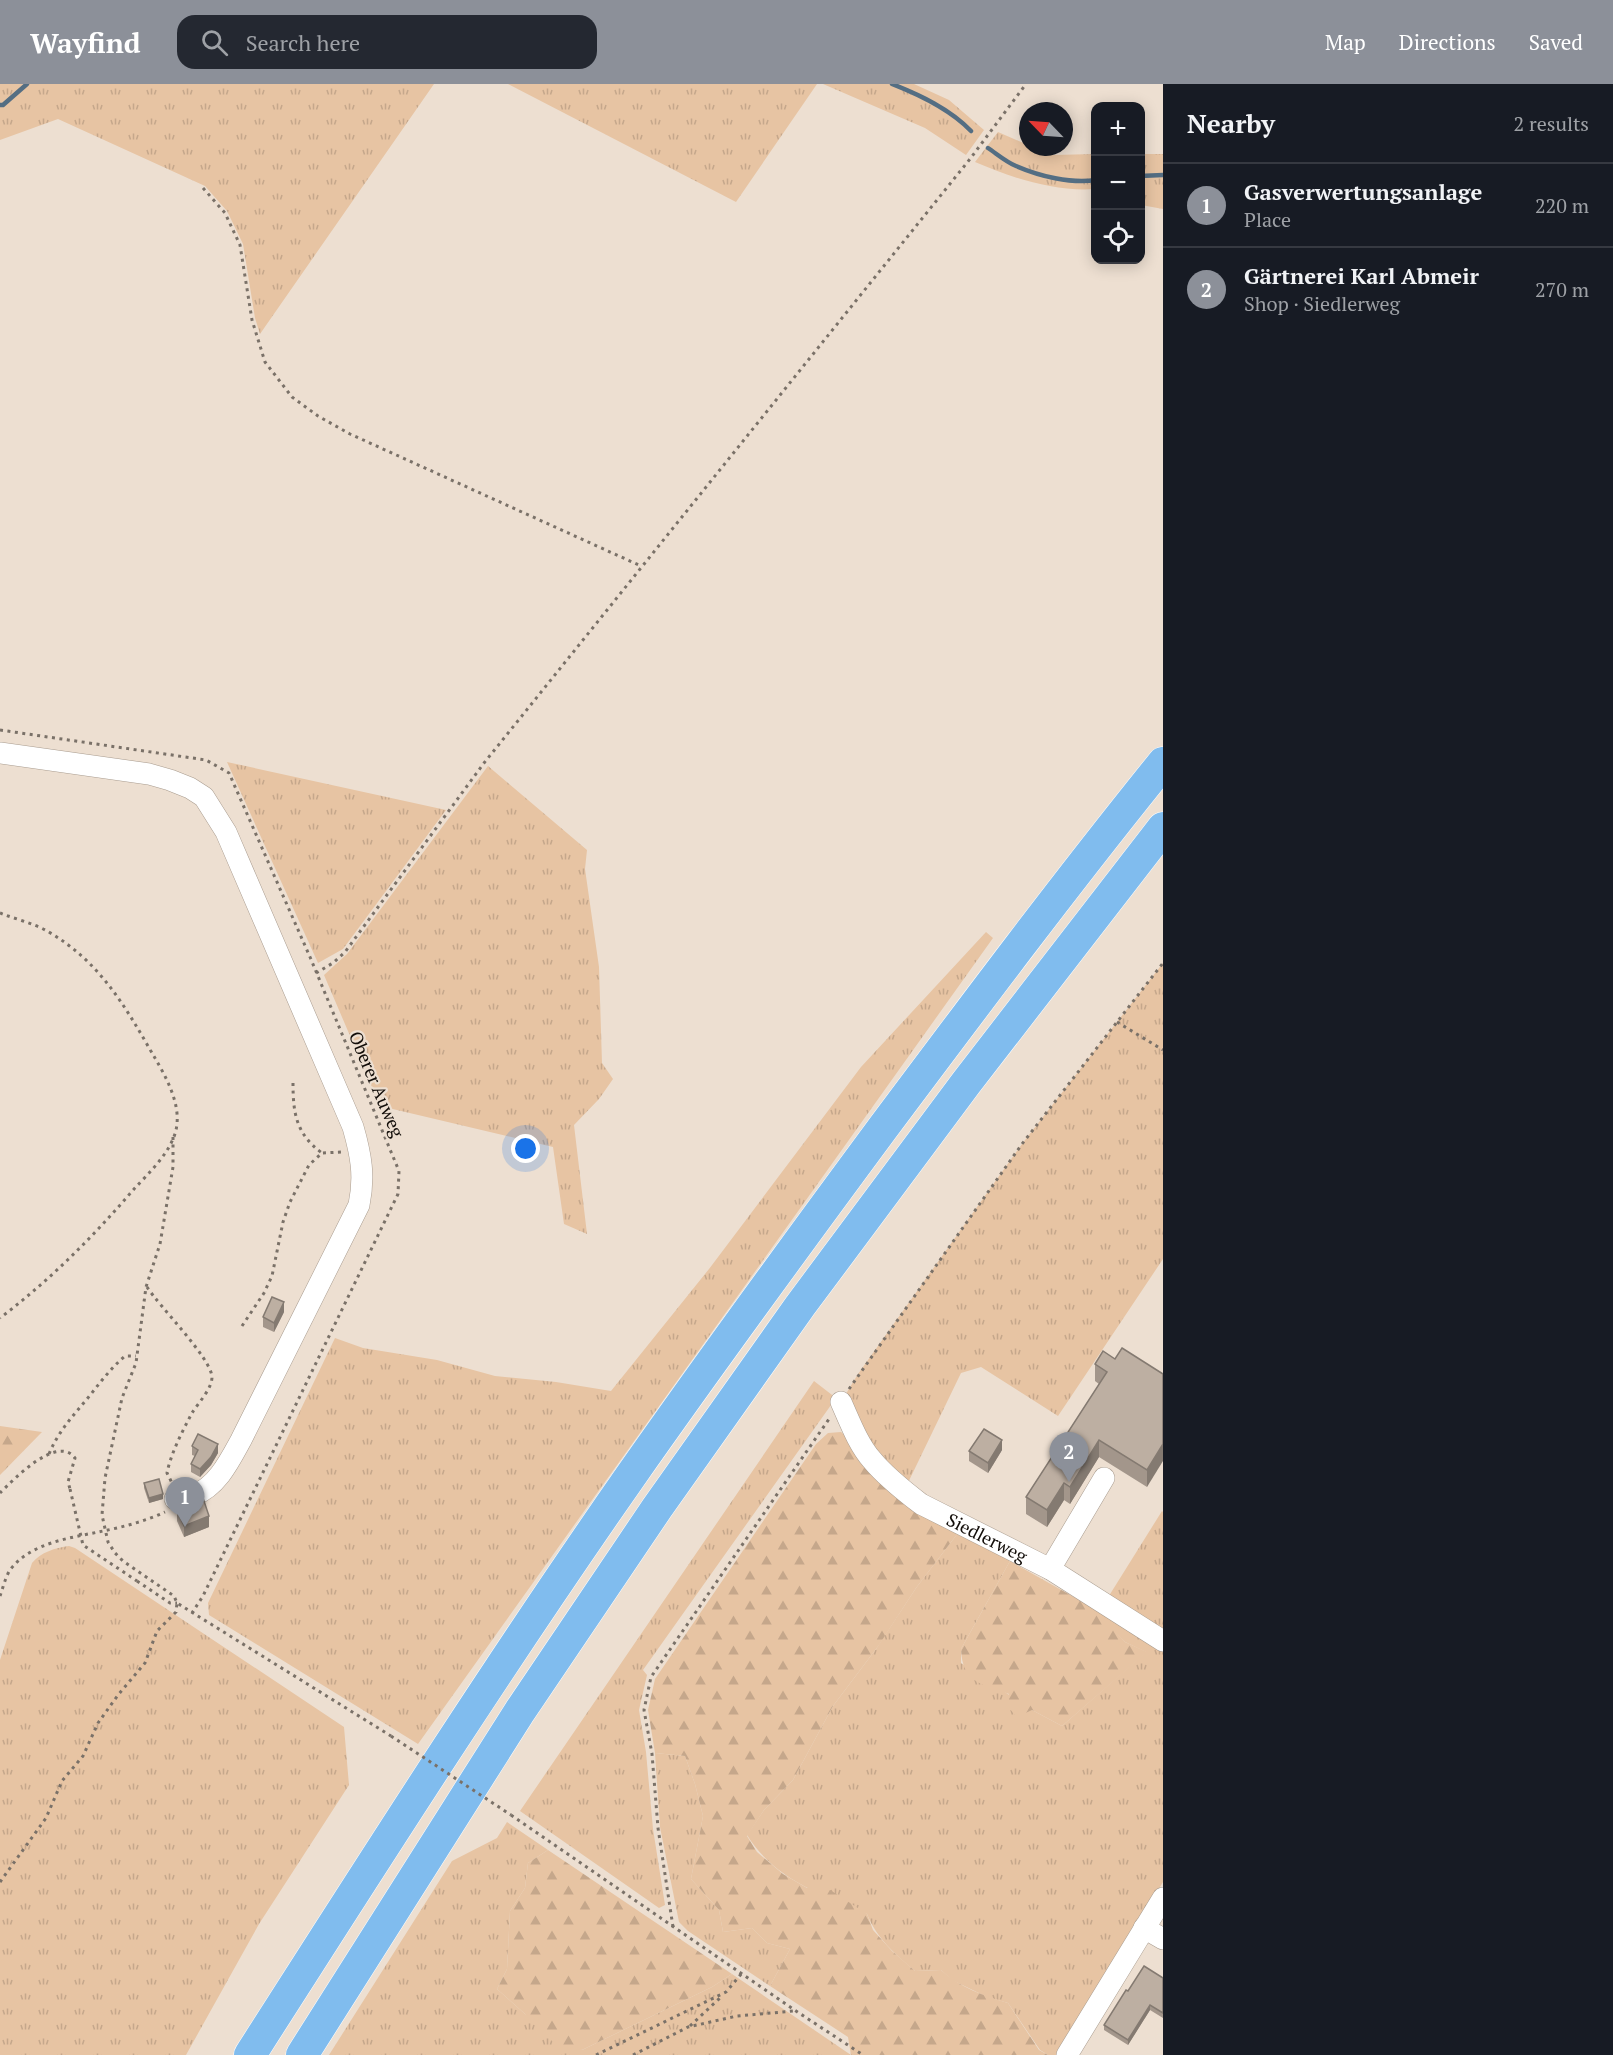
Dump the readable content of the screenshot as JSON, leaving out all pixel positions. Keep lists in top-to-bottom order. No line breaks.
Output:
{"streets":{"street":["Siedlerweg"],"path":["Oberer Auweg"]},"north":"top left","page":{"header":"Wayfind","search":"Search here","nav":["Map","Directions","Saved"],"heading":["Nearby","2 results"],"map_buttons":["+","−"],"list":[{"mark":"1","name":"Gasverwertungsanlage","note":"Place","value":"220 m"},{"mark":"2","name":"Gärtnerei Karl Abmeir","note":"Shop · Siedlerweg","value":"270 m"}],"pins":["2","1"]}}
